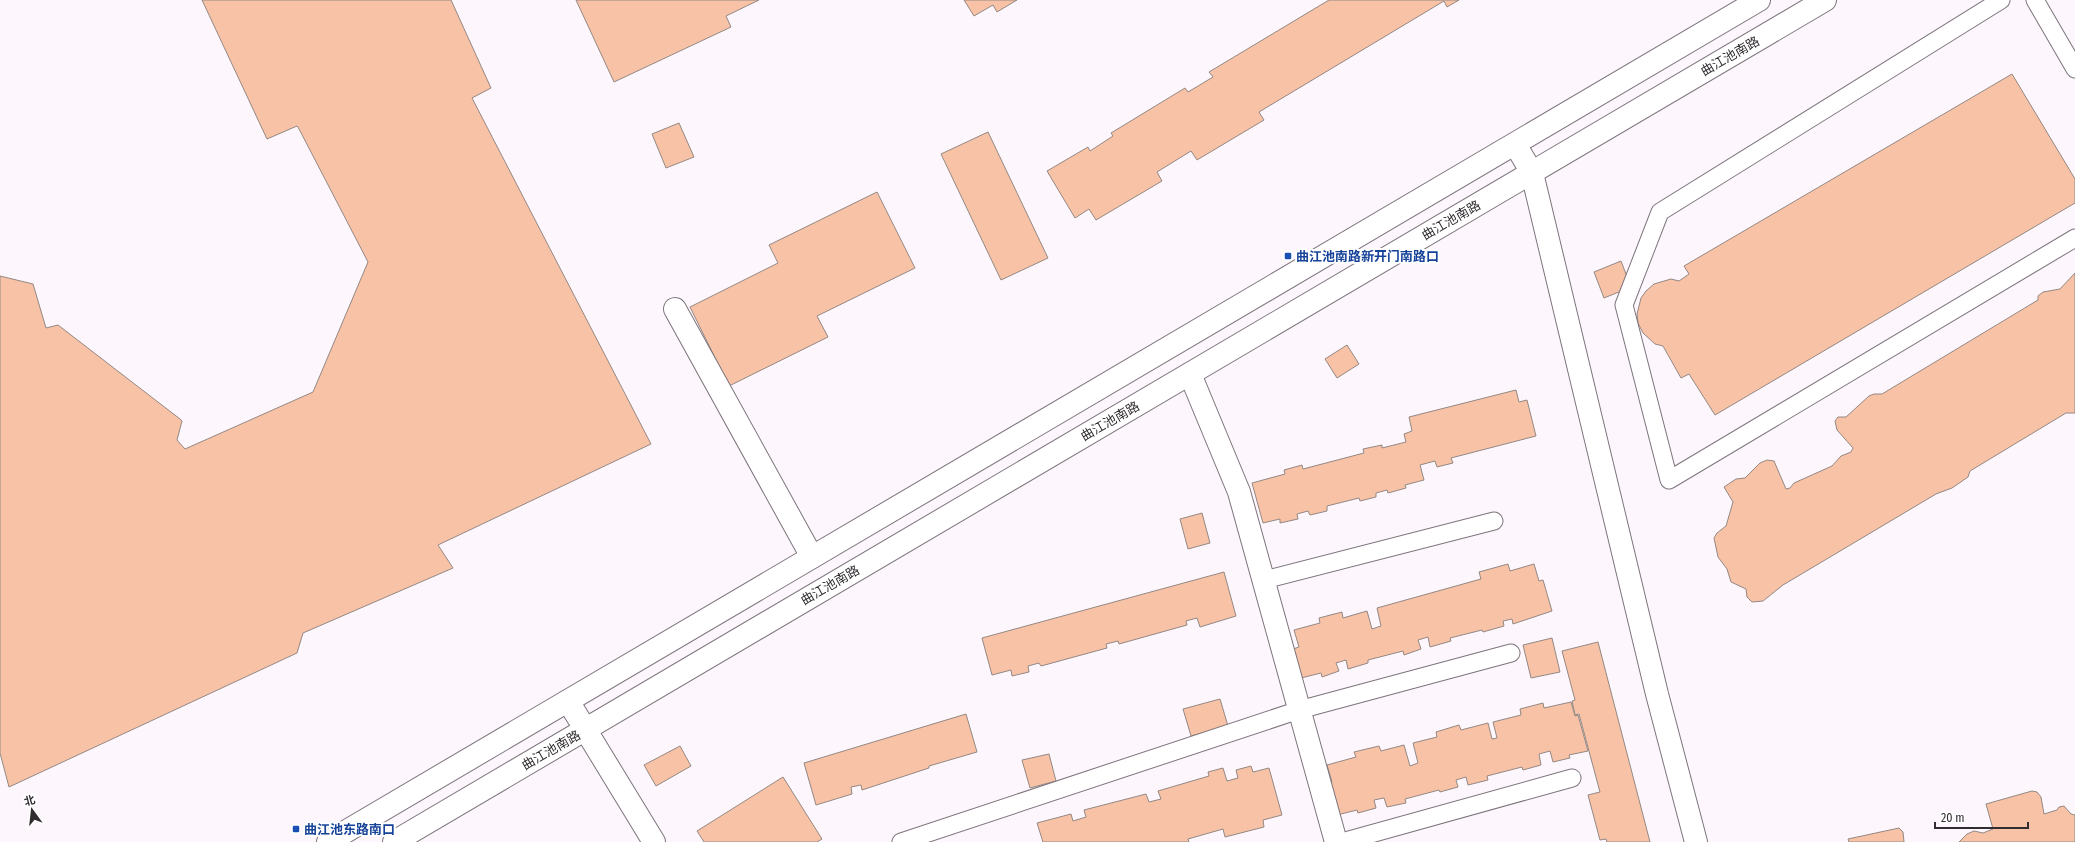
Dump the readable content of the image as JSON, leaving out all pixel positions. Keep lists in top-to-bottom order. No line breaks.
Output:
{"streets":{"main road":["曲江池南路"]},"places":{"transit":["曲江池南路新开门南路口","曲江池东路南口"]},"scale_bar":"20 m","north":"top"}
